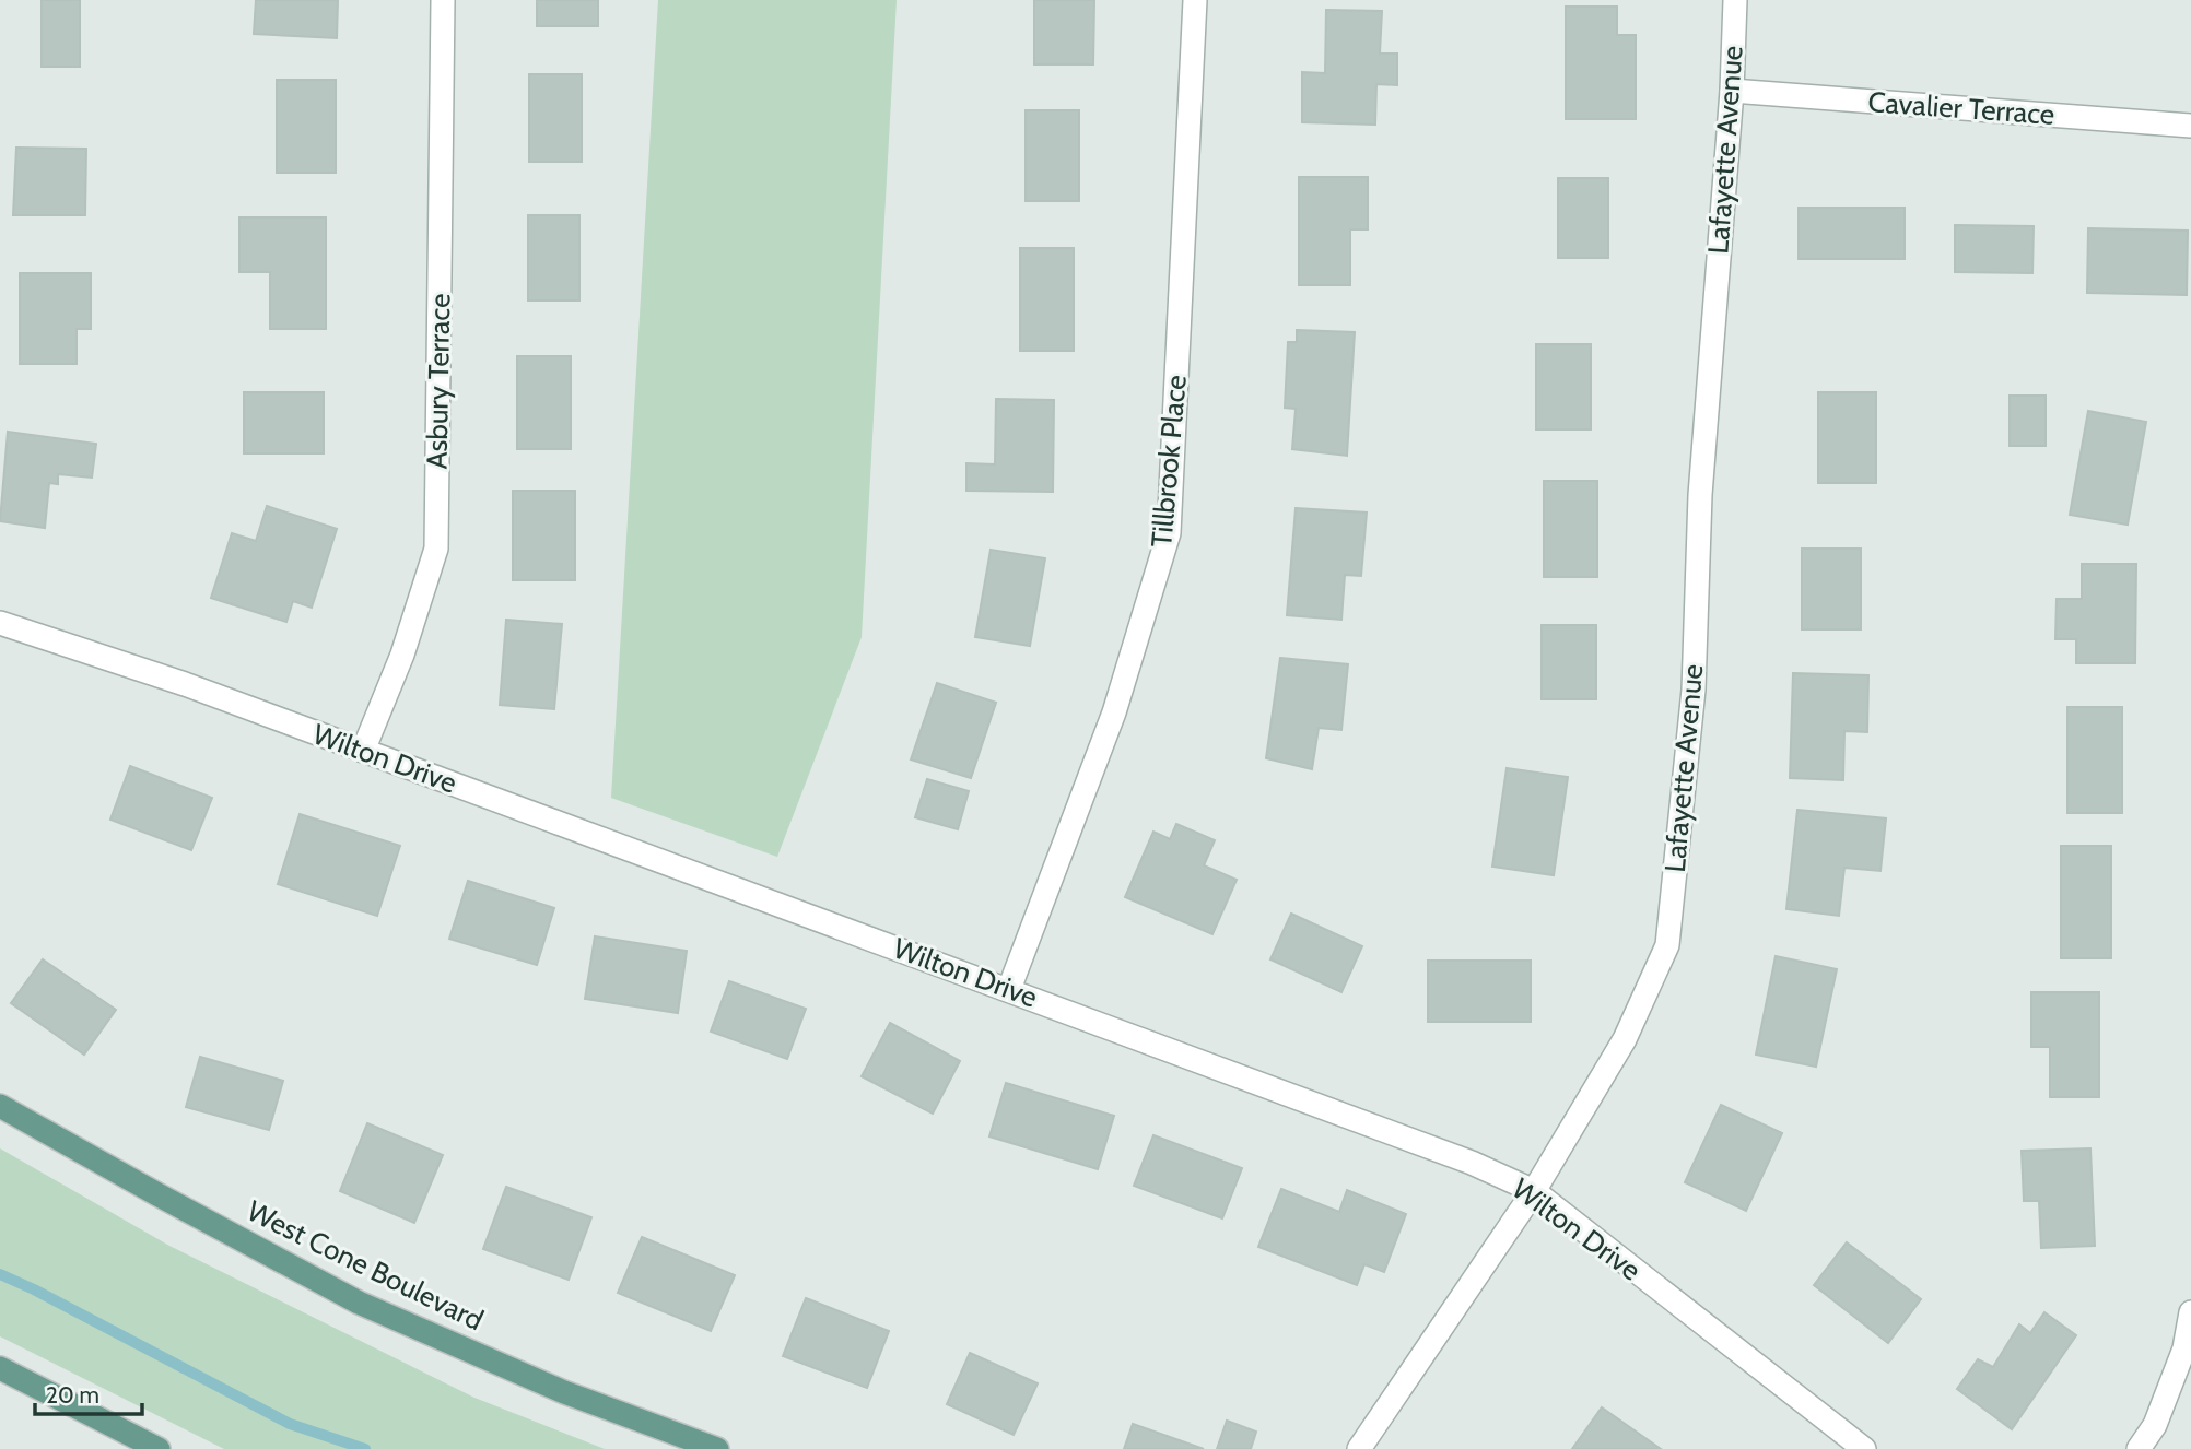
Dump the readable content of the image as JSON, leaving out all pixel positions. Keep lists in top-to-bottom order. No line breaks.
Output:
{"streets":{"main road":["West Cone Boulevard"],"street":["Cavalier Terrace","Lafayette Avenue","Asbury Terrace","Tillbrook Place","Wilton Drive"]},"crossings":[["Cavalier Terrace","Lafayette Avenue"],["Lafayette Avenue","Wilton Drive"],["Asbury Terrace","Wilton Drive"],["Tillbrook Place","Wilton Drive"]],"scale_bar":"20 m"}
